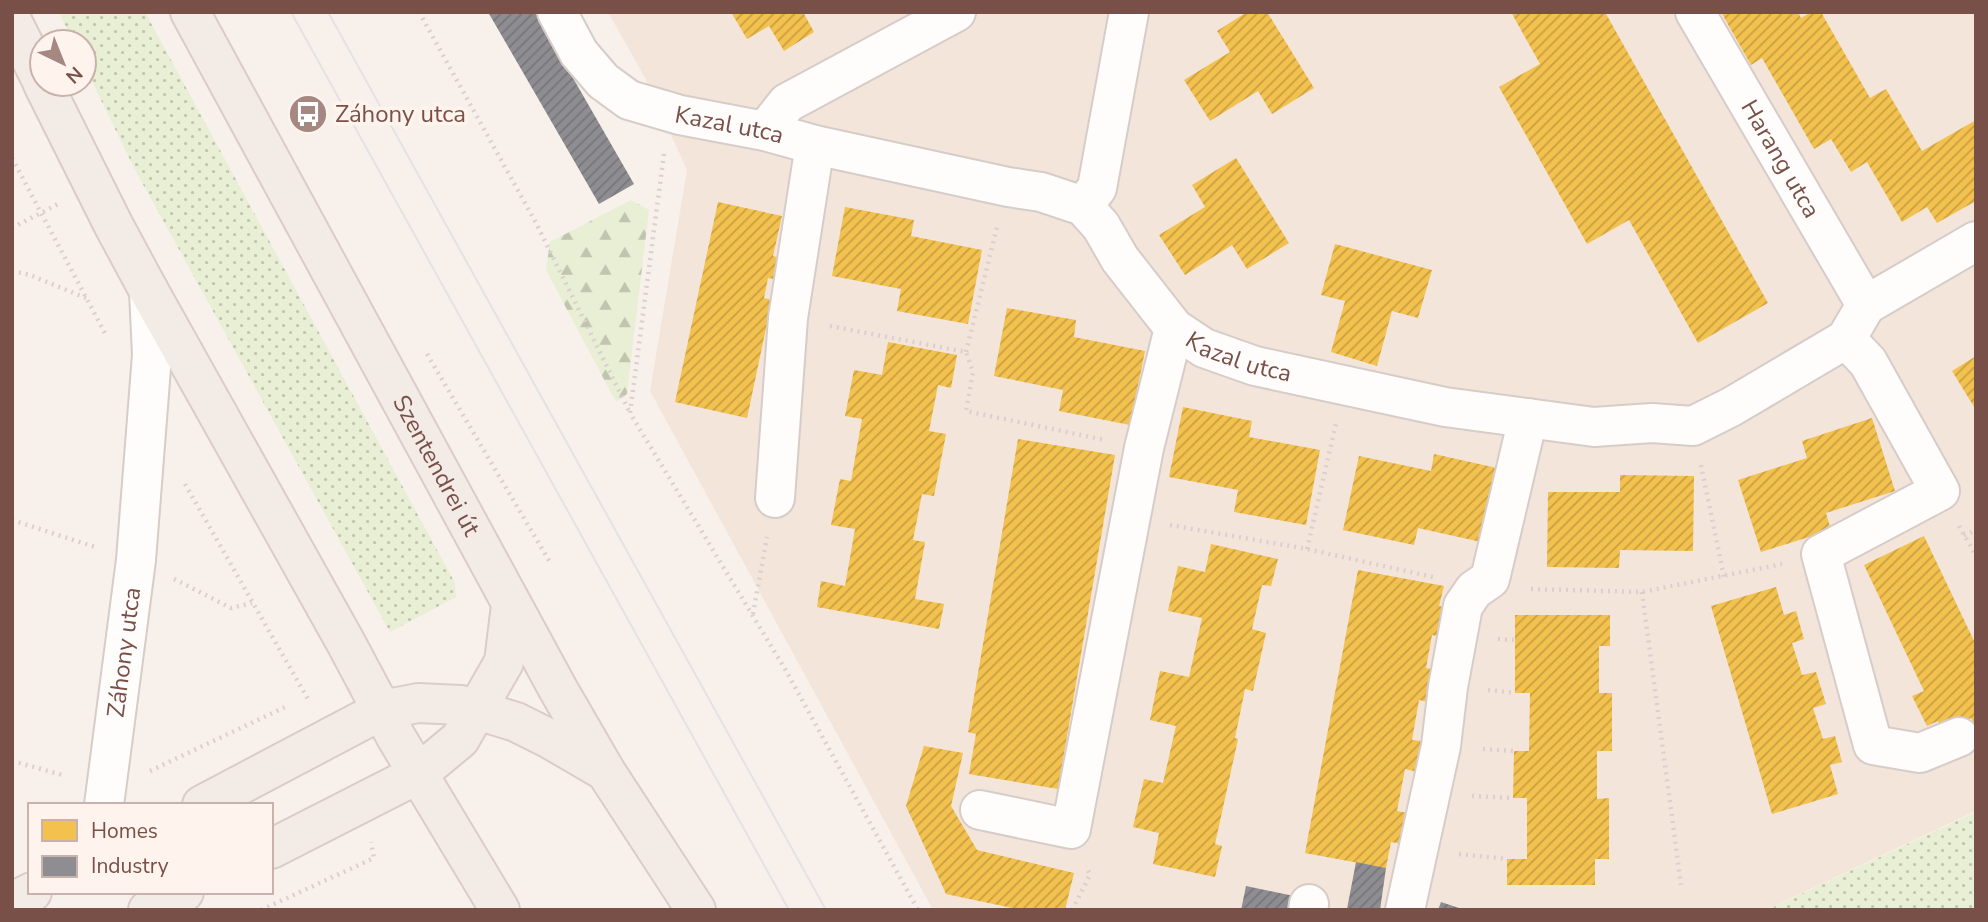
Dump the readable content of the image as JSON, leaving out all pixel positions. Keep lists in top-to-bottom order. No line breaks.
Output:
{"streets":{"main road":["Szentendrei út"],"street":["Kazal utca","Harang utca","Záhony utca"]},"places":{"bus stop":["Záhony utca"]},"legend":["Homes","Industry"],"north":"bottom right"}
